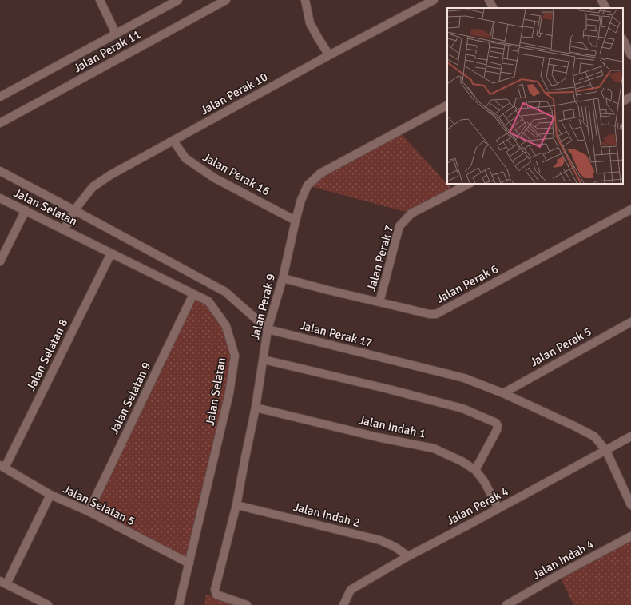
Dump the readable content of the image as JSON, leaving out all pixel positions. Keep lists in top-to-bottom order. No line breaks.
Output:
{"streets":{"street":["Jalan Perak 11","Jalan Perak 10","Jalan Perak 16","Jalan Selatan","Jalan Perak 7","Jalan Perak 6","Jalan Perak 9","Jalan Perak 17","Jalan Perak 5","Jalan Selatan 8","Jalan Selatan 9","Jalan Indah 1","Jalan Selatan 5","Jalan Perak 4","Jalan Indah 2","Jalan Indah 4"]},"crossings":[["Jalan Perak 10","Jalan Perak 16"],["Jalan Perak 10","Jalan Selatan"],["Jalan Perak 10","Jalan Perak 17"],["Jalan Perak 16","Jalan Perak 9"],["Jalan Selatan","Jalan Selatan 8"],["Jalan Selatan","Jalan Selatan 9"],["Jalan Selatan","Jalan Selatan 5"],["Jalan Perak 7","Jalan Perak 6"],["Jalan Perak 6","Jalan Perak 9"],["Jalan Perak 9","Jalan Perak 17"],["Jalan Perak 9","Jalan Indah 1"],["Jalan Perak 9","Jalan Indah 2"],["Jalan Perak 17","Jalan Perak 5"],["Jalan Perak 17","Jalan Perak 4"],["Jalan Selatan 8","Jalan Selatan 5"],["Jalan Selatan 9","Jalan Selatan 5"],["Jalan Indah 1","Jalan Perak 4"],["Jalan Perak 4","Jalan Indah 2"]]}
